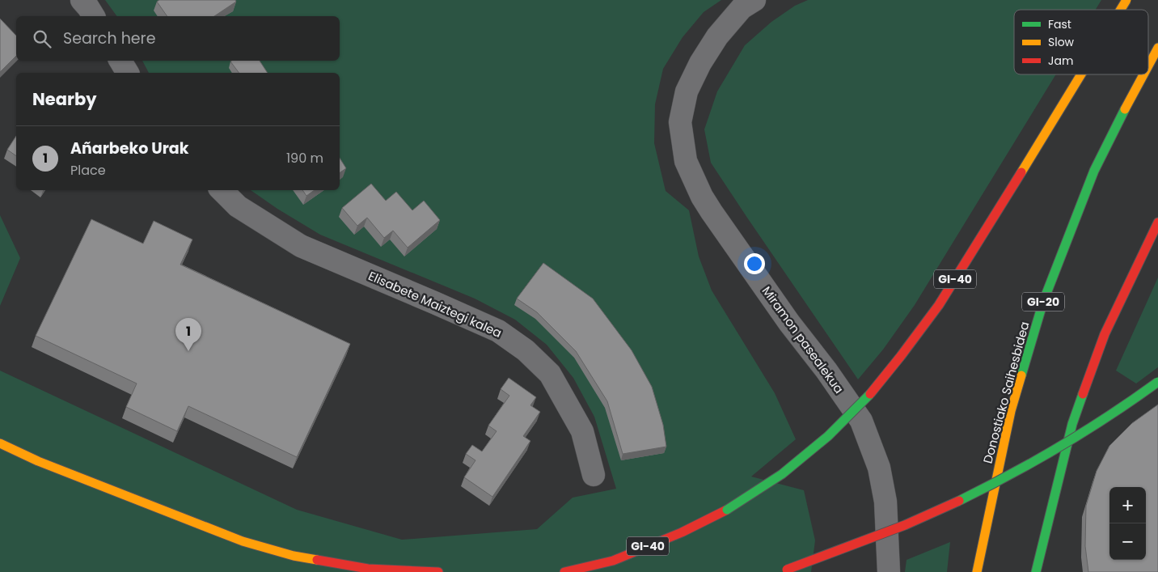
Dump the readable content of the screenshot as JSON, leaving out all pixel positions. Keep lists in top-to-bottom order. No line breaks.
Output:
{"streets":{"highway":["GI-40","GI-20","Donostiako Saihesbidea"],"street":["Elisabete Maiztegi kalea","Miramon pasealekua"]},"legend":["Fast","Slow","Jam"],"page":{"search":"Search here","heading":"Nearby","list":[{"mark":"1","name":"Añarbeko Urak","note":"Place","value":"190 m"}],"pins":"1","map_buttons":["+","−"]}}
